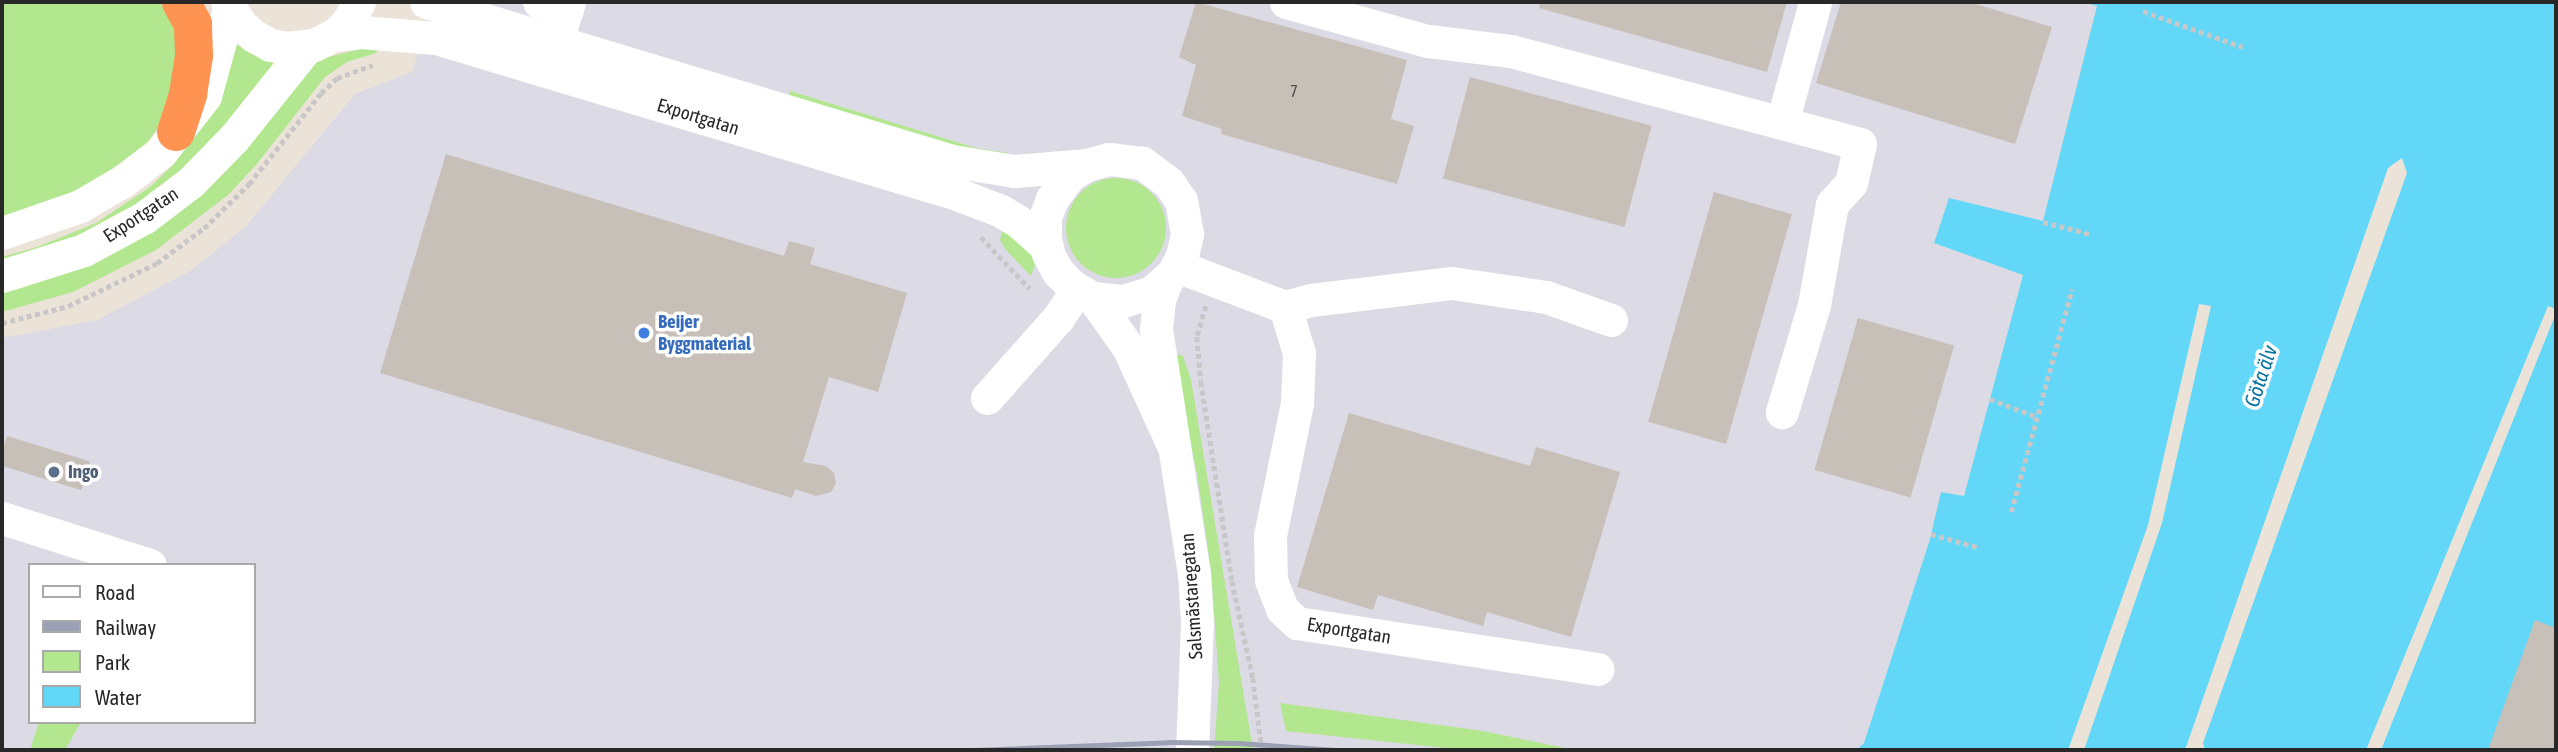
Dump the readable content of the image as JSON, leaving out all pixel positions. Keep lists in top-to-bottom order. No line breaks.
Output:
{"streets":{"street":["Exportgatan","Salsmästaregatan"]},"crossings":[["Exportgatan","Salsmästaregatan"]],"water":["Göta älv"],"places":["Beijer Byggmaterial","Ingo"],"house_numbers":["7"],"legend":["Road","Railway","Park","Water"]}
